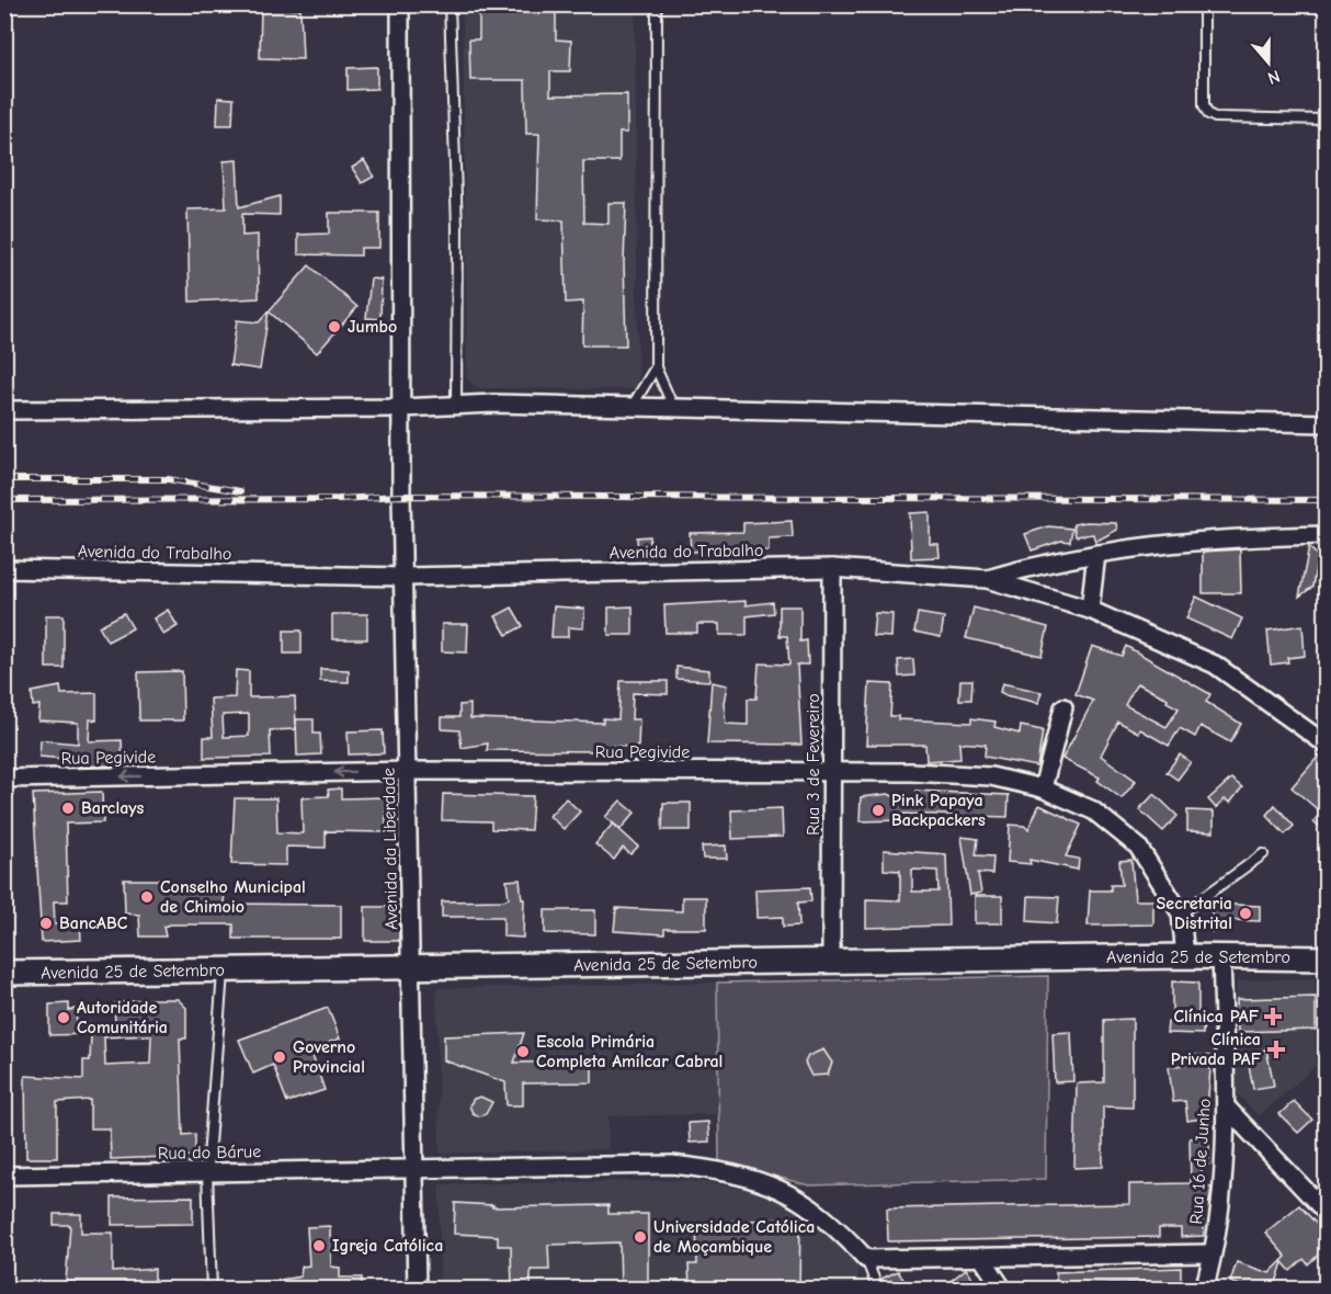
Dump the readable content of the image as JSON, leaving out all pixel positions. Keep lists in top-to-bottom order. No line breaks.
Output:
{"streets":{"street":["Avenida do Trabalho","Rua Pegivide","Rua 3 de Fevereiro","Avenida da Liberdade","Avenida 25 de Setembro","Rua do Bárue","Rua 16 de Junho"]},"crossings":[["Avenida do Trabalho","Rua 3 de Fevereiro"],["Avenida do Trabalho","Avenida da Liberdade"],["Rua Pegivide","Rua 3 de Fevereiro"],["Rua Pegivide","Avenida da Liberdade"],["Rua Pegivide","Avenida 25 de Setembro"],["Rua 3 de Fevereiro","Avenida 25 de Setembro"],["Avenida da Liberdade","Avenida 25 de Setembro"],["Avenida da Liberdade","Rua do Bárue"],["Avenida 25 de Setembro","Rua 16 de Junho"]],"places":{"other":["Jumbo","Barclays","Pink Papaya Backpackers","Conselho Municipal de Chimoio","Secretaria Distrital","BancABC","Autoridade Comunitária","Escola Primária Completa Amílcar Cabral","Governo Provincial","Universidade Católica de Moçambique","Igreja Católica"],"health":["Clínica PAF","Clínica Privada PAF"]},"north":"bottom"}
